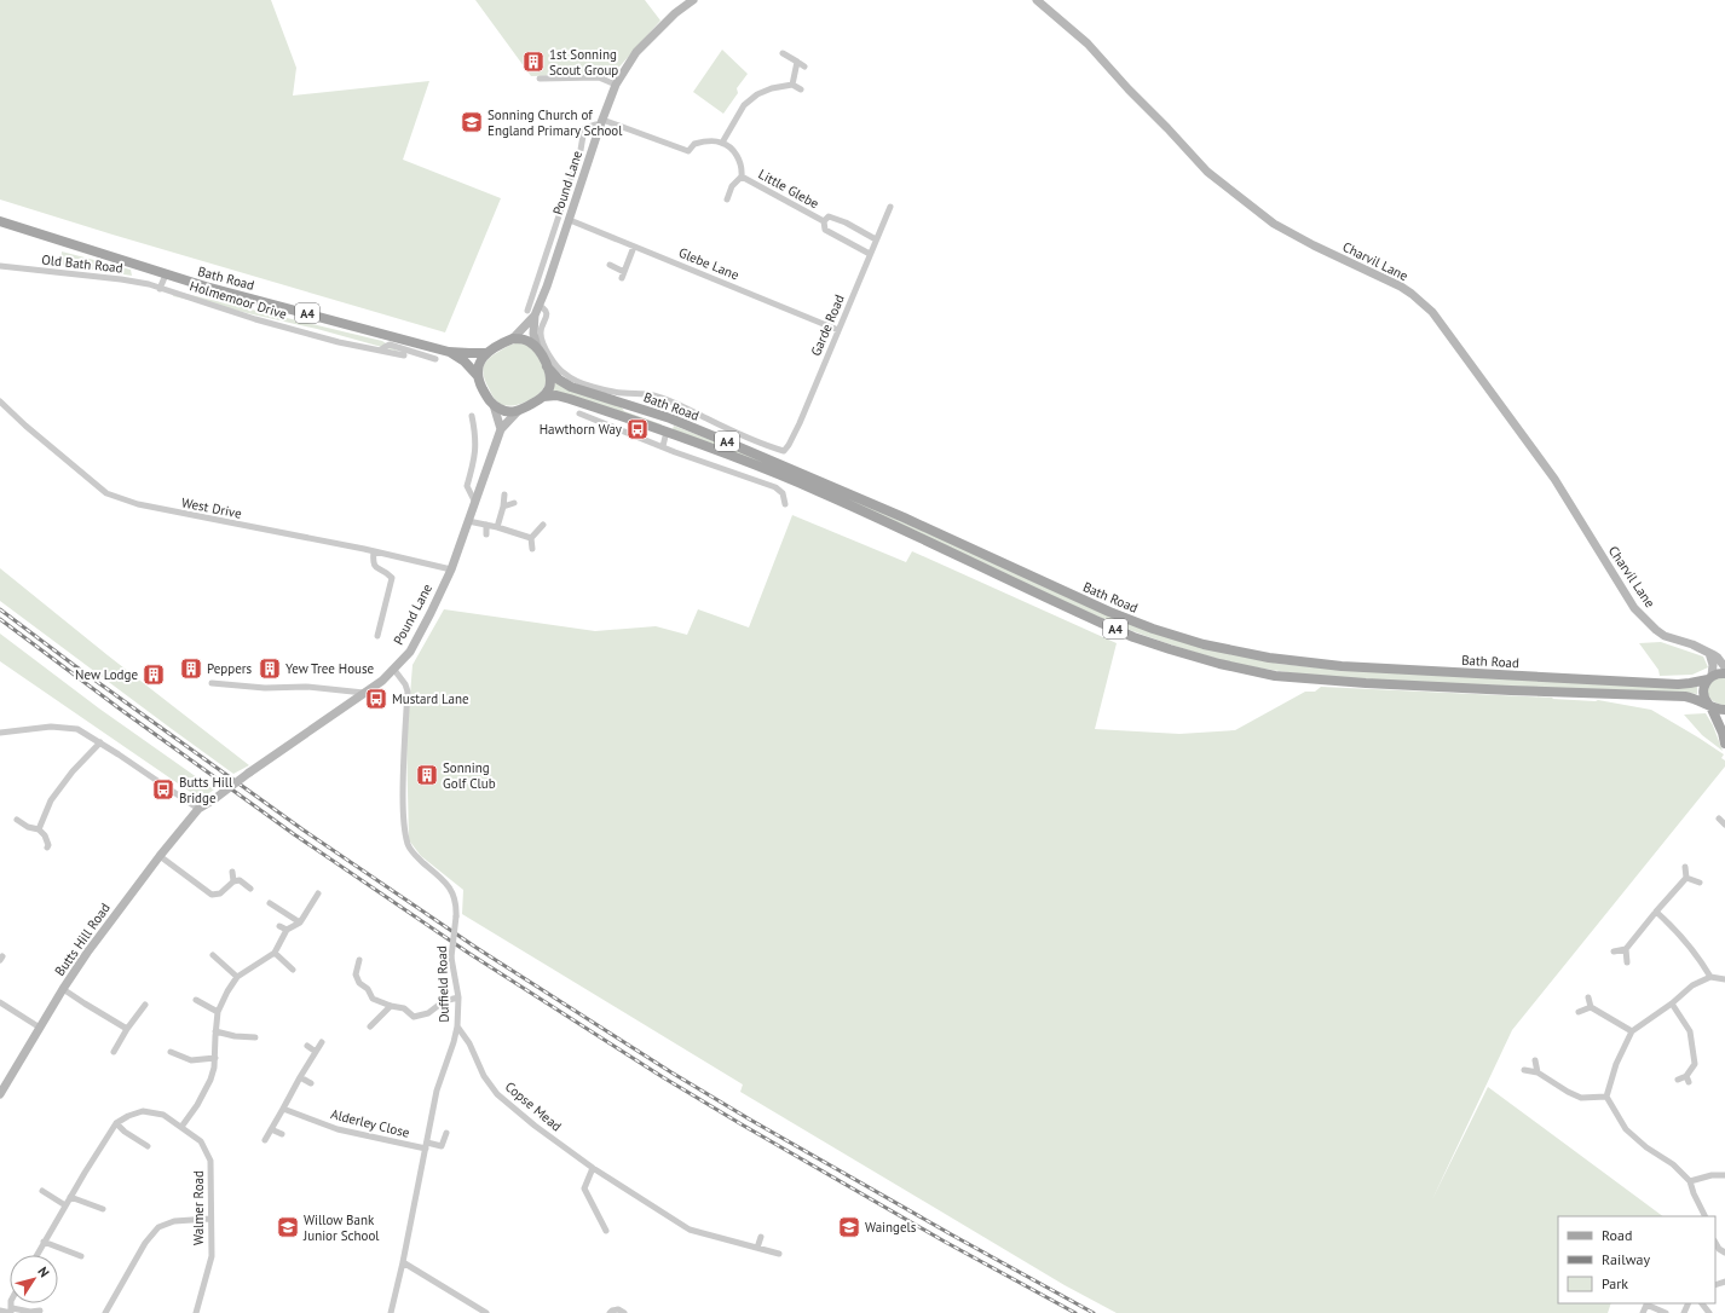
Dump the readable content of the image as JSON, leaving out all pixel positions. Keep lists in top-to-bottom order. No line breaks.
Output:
{"streets":{"main road":["Bath Road","A4"],"street":["Pound Lane","Little Glebe","Charvil Lane","Old Bath Road","Glebe Lane","Holmemoor Drive","Garde Road","West Drive","Butts Hill Road","Duffield Road","Copse Mead","Alderley Close","Walmer Road"]},"crossings":[["Pound Lane","Glebe Lane"],["Pound Lane","Bath Road"],["Pound Lane","Garde Road"],["Pound Lane","West Drive"],["Pound Lane","Butts Hill Road"],["Pound Lane","Duffield Road"],["Little Glebe","Garde Road"],["Old Bath Road","Holmemoor Drive"],["Glebe Lane","Garde Road"],["Duffield Road","Copse Mead"],["Duffield Road","Alderley Close"]],"places":{"building":["1st Sonning Scout Group","Peppers","Yew Tree House","New Lodge","Sonning Golf Club"],"school or university":["Sonning Church of England Primary School","Willow Bank Junior School","Waingels"],"bus stop":["Hawthorn Way","Mustard Lane","Butts Hill Bridge"]},"legend":["Road","Railway","Park"],"north":"top right"}
